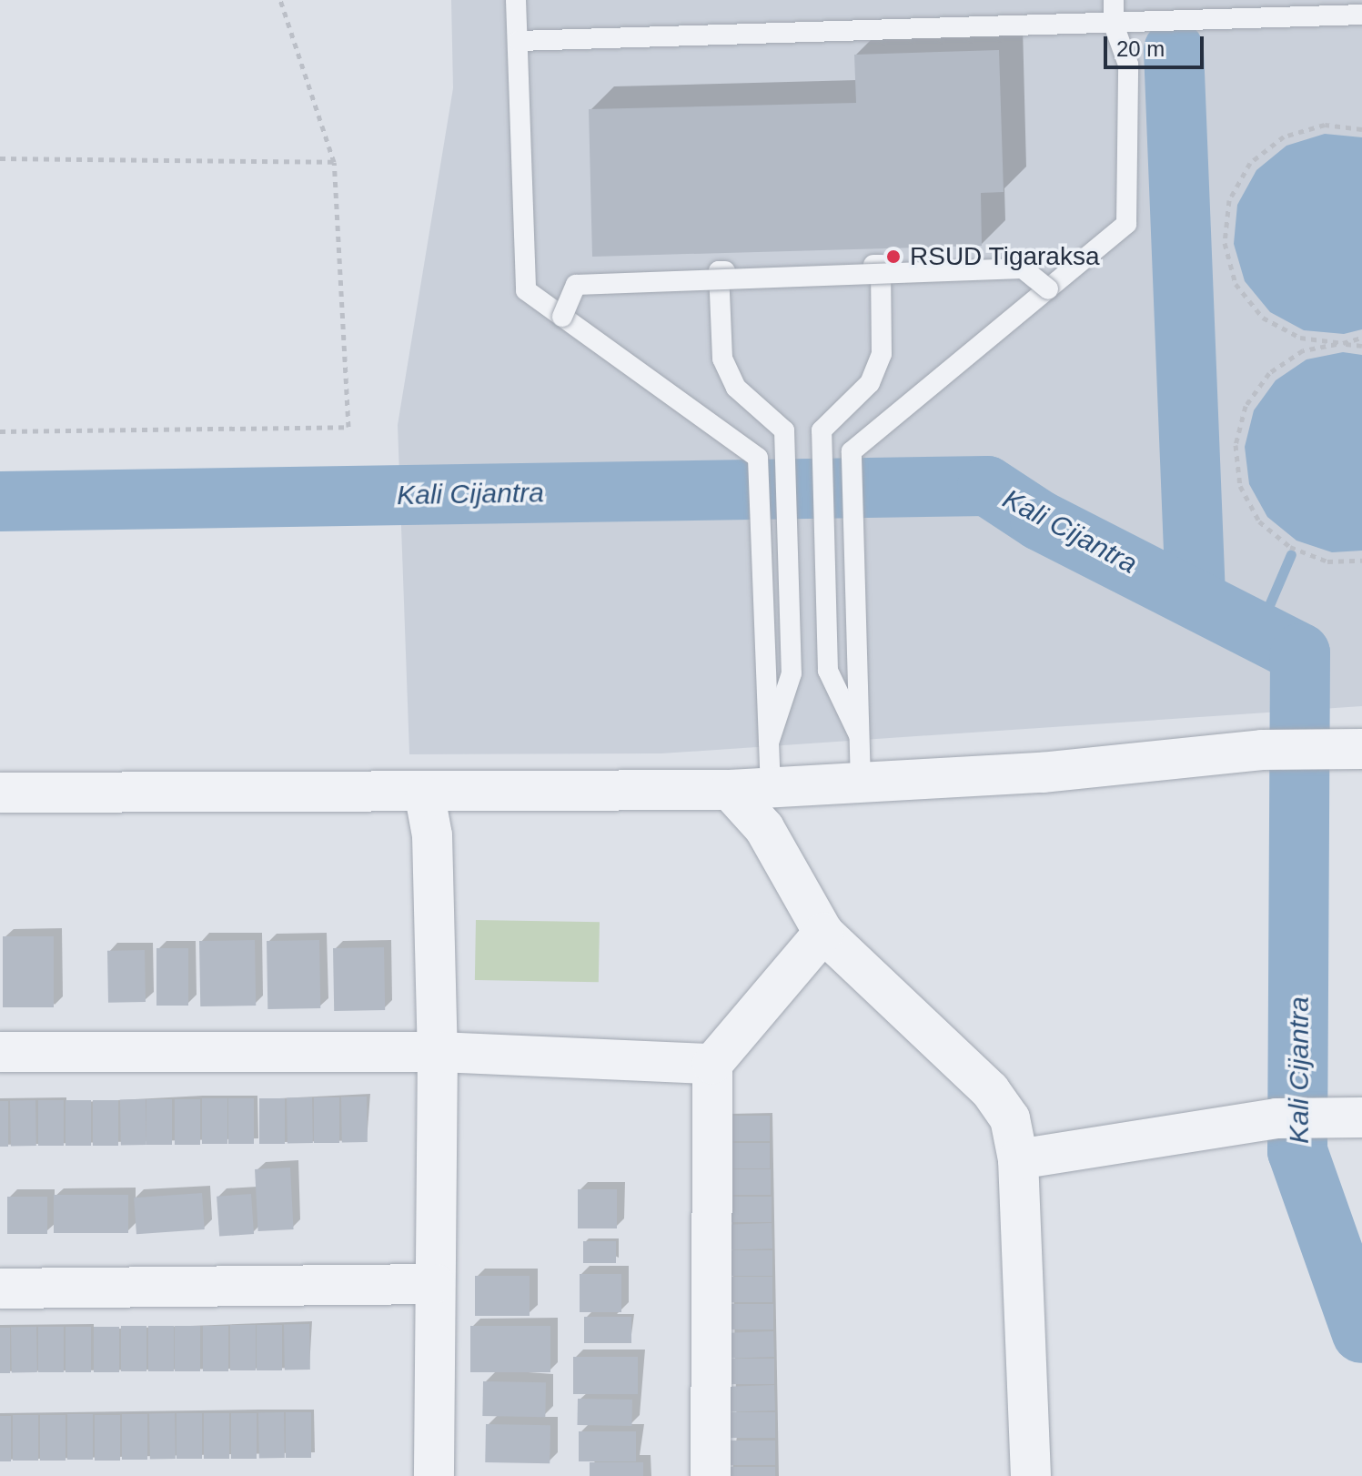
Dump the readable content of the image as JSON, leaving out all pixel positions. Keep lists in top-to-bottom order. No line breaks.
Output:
{"water":["Kali Cijantra"],"places":["RSUD Tigaraksa"],"scale_bar":"20 m"}
